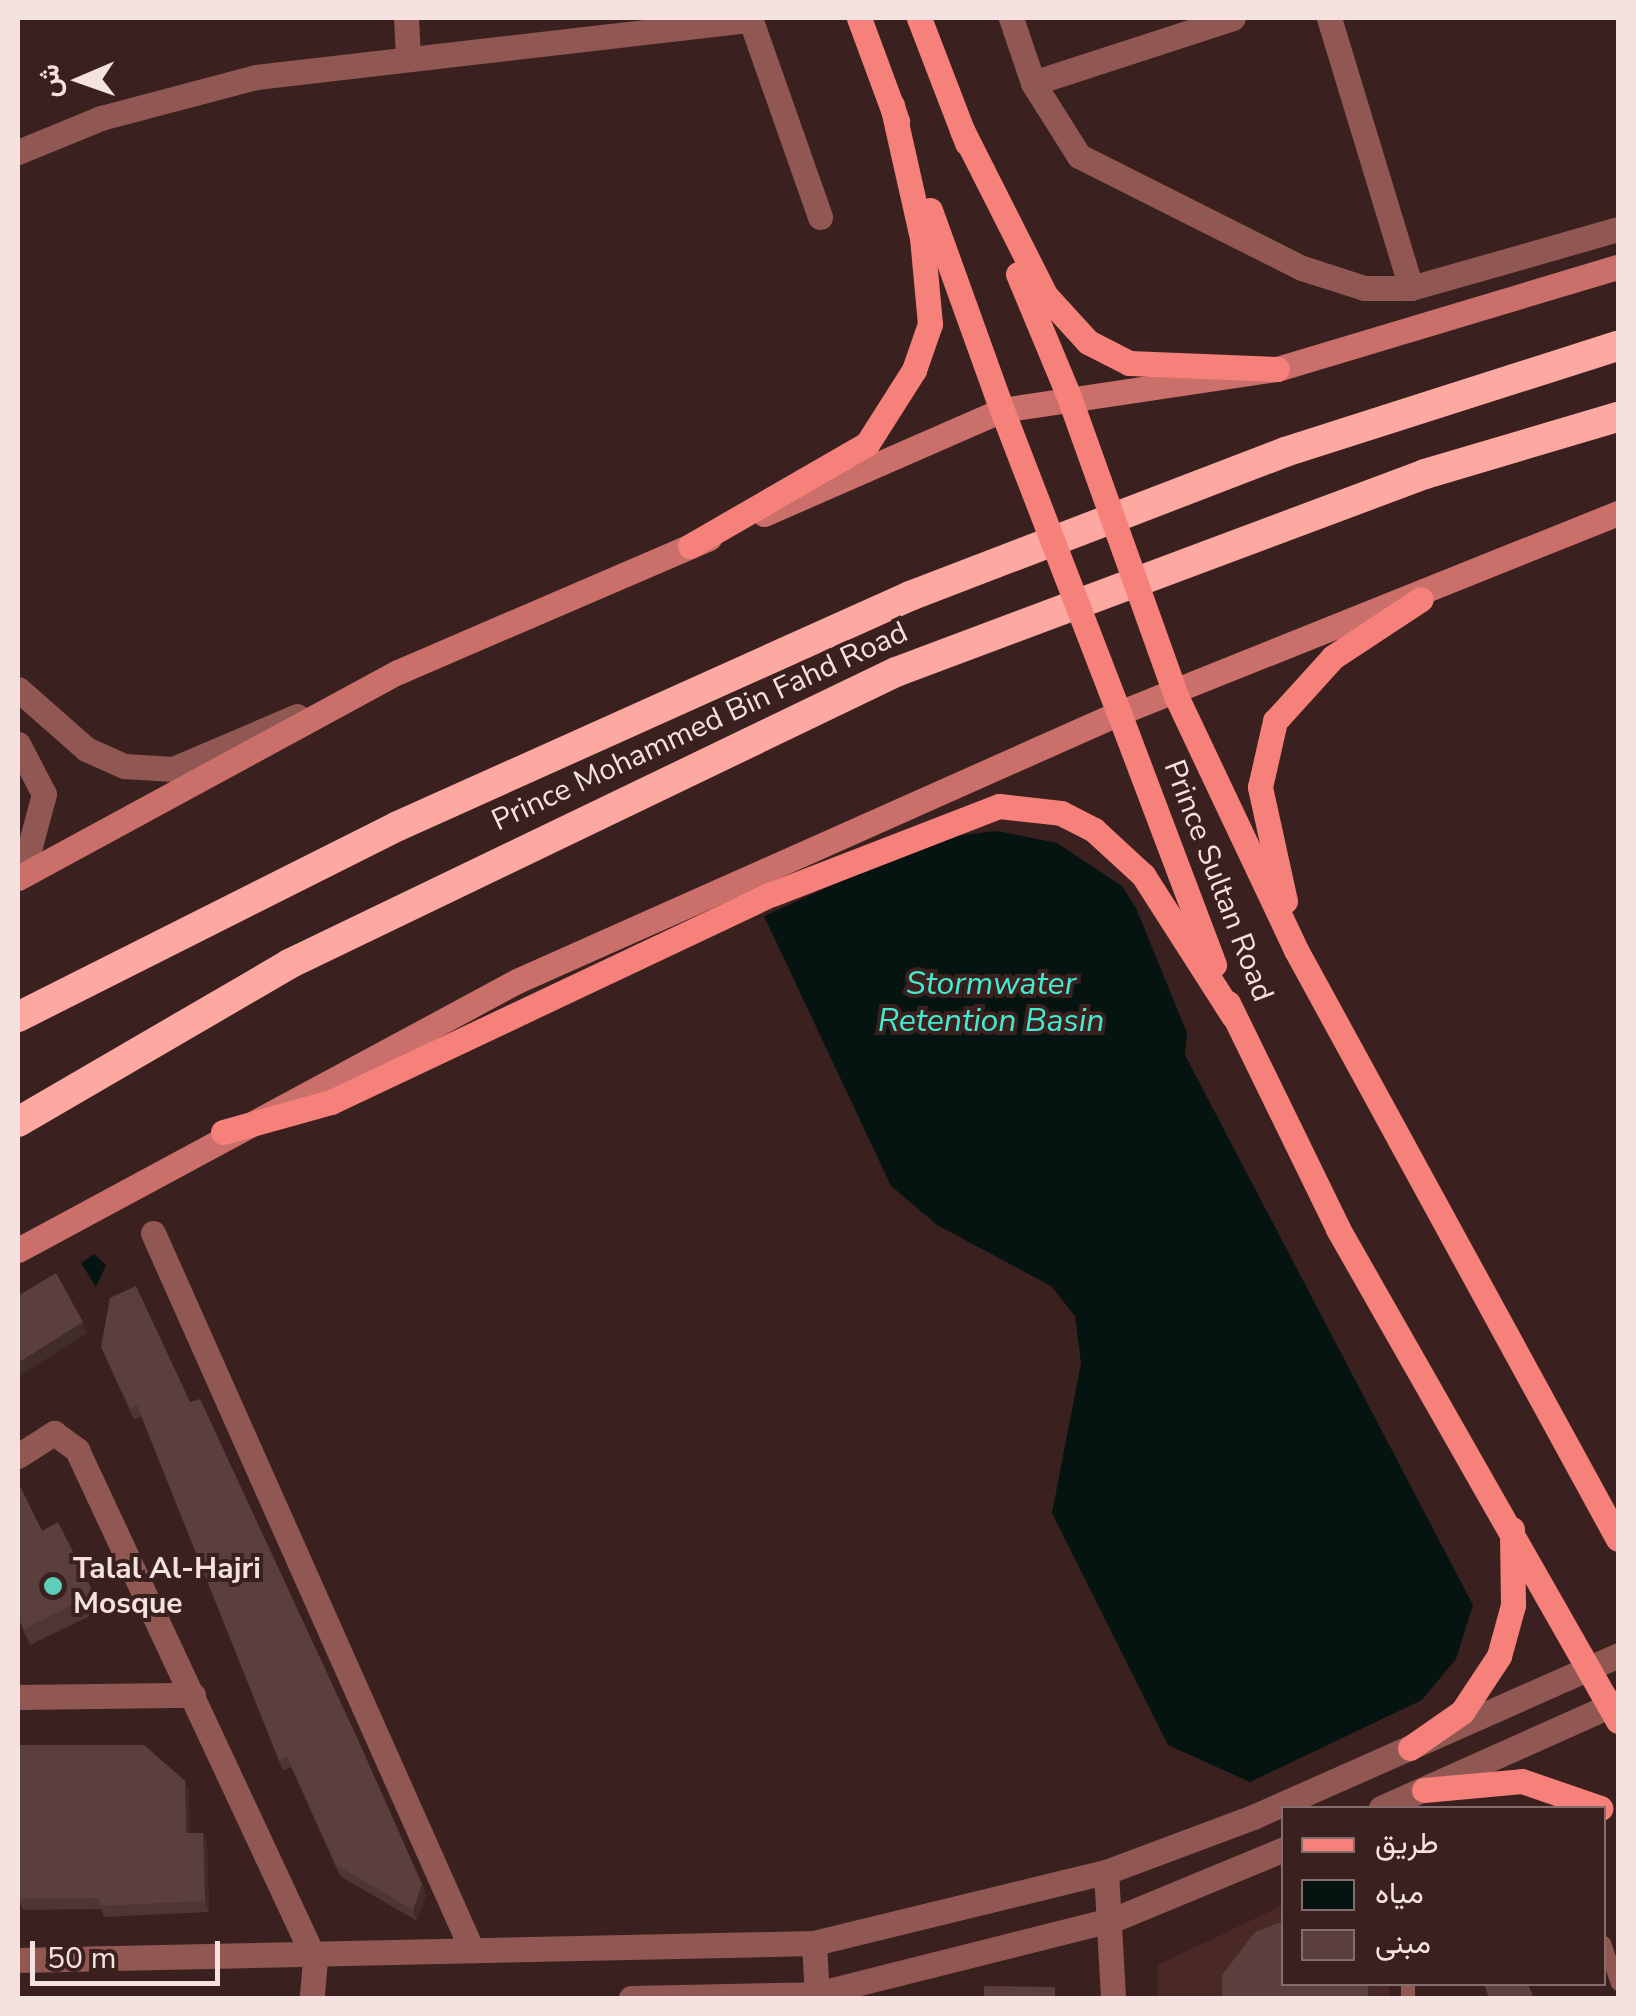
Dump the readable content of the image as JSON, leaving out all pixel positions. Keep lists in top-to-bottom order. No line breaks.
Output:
{"streets":{"highway":["Prince Mohammed Bin Fahd Road"],"main road":["Prince Sultan Road"]},"water":["Stormwater Retention Basin"],"places":["Talal Al-Hajri Mosque"],"legend":["طريق","مياه","مبنى"],"scale_bar":"50 m","north":"left"}
